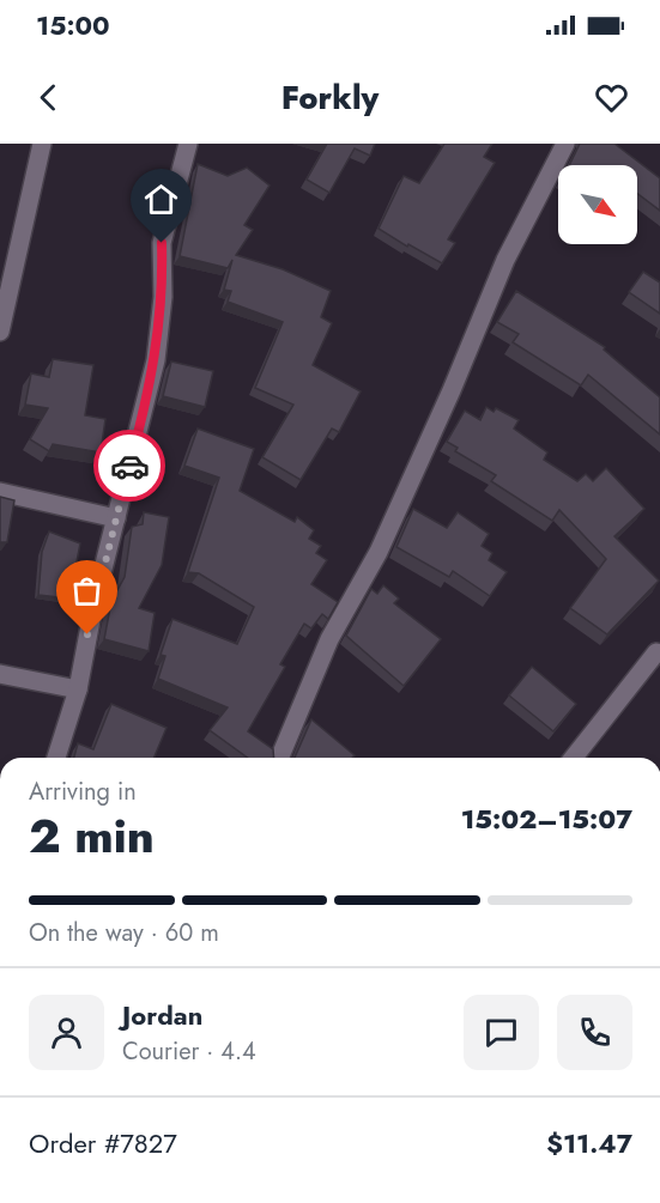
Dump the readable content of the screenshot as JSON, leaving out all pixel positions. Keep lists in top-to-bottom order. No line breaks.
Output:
{"north":"bottom right","page":{"status":"15:00","header":"Forkly","heading":["2 min","Arriving in","15:02–15:07"],"panel":["Jordan","Courier · 4.4","Order #7827","$11.47"],"bar":"On the way · 60 m"}}
